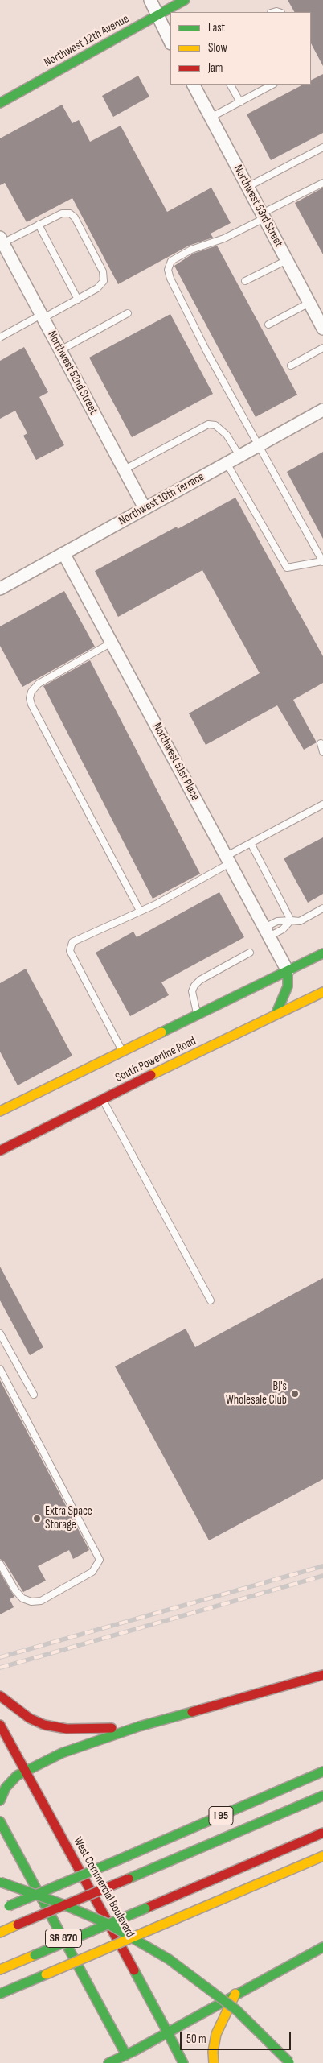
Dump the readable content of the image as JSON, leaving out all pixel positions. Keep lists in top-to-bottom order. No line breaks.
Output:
{"streets":{"main road":["Northwest 12th Avenue","South Powerline Road","I 95","West Commercial Boulevard","SR 870"],"street":["Northwest 53rd Street","Northwest 52nd Street","Northwest 10th Terrace","Northwest 51st Place"]},"crossings":[["Northwest 52nd Street","Northwest 10th Terrace"],["Northwest 10th Terrace","Northwest 51st Place"],["Northwest 51st Place","South Powerline Road"]],"places":["BJ's Wholesale Club","Extra Space Storage"],"legend":["Fast","Slow","Jam"],"scale_bar":"50 m"}
